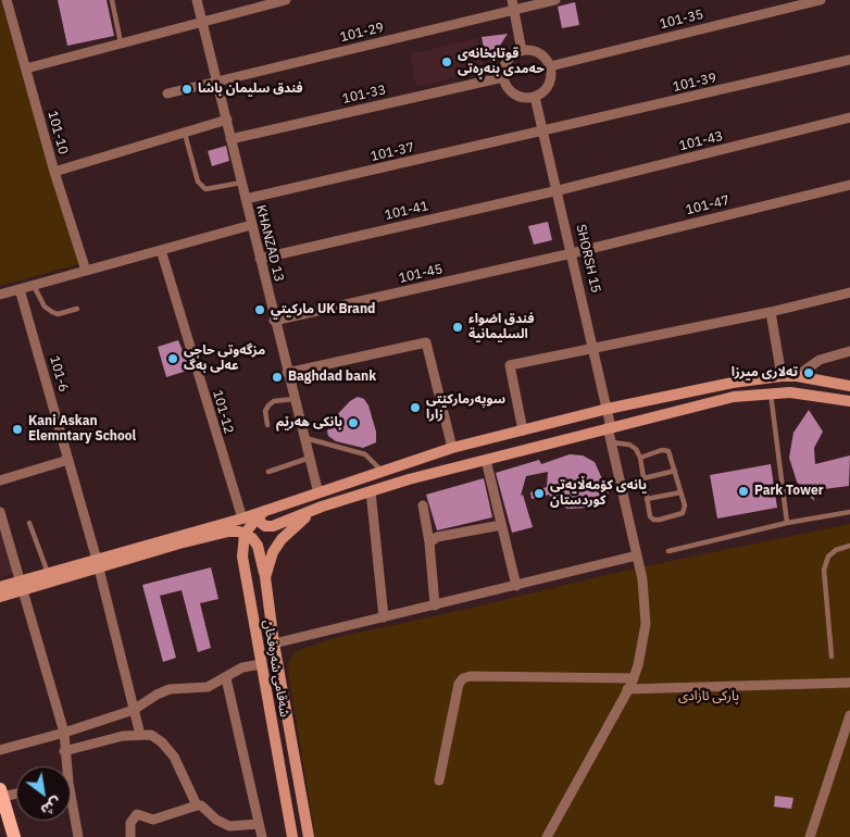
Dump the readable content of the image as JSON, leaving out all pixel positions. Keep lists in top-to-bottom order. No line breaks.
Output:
{"streets":{"main road":["شەقامی شەرەفخان"],"street":["101-35","101-29","101-39","101-33","101-10","101-43","101-37","101-47","101-41","KHANZAD 13","SHORSH 15","101-45","101-6","101-12"]},"crossings":[["101-35","101-33"],["101-35","SHORSH 15"],["101-29","KHANZAD 13"],["101-39","101-37"],["101-39","SHORSH 15"],["101-33","KHANZAD 13"],["101-33","SHORSH 15"],["101-43","101-41"],["101-43","SHORSH 15"],["101-37","KHANZAD 13"],["101-37","SHORSH 15"],["101-47","SHORSH 15"],["101-47","101-45"],["101-41","KHANZAD 13"],["101-41","SHORSH 15"],["KHANZAD 13","101-45"],["SHORSH 15","101-45"]],"parks":["پارکی ئازادی"],"places":["قوتابخانەی حەمدی بنەڕەتی","فندق سليمان باشا","مارکيتي UK Brand","فندق اضواء السليمانية","مزگەوتی حاجی عەلی بەگ","تەلاری میرزا","Baghdad bank","سوپەرمارکێتی زارا","بانکی هەرێم","Kani Askan Elemntary School","Park Tower","یانەی کۆمەڵایەتی کوردستان"],"north":"bottom right"}
